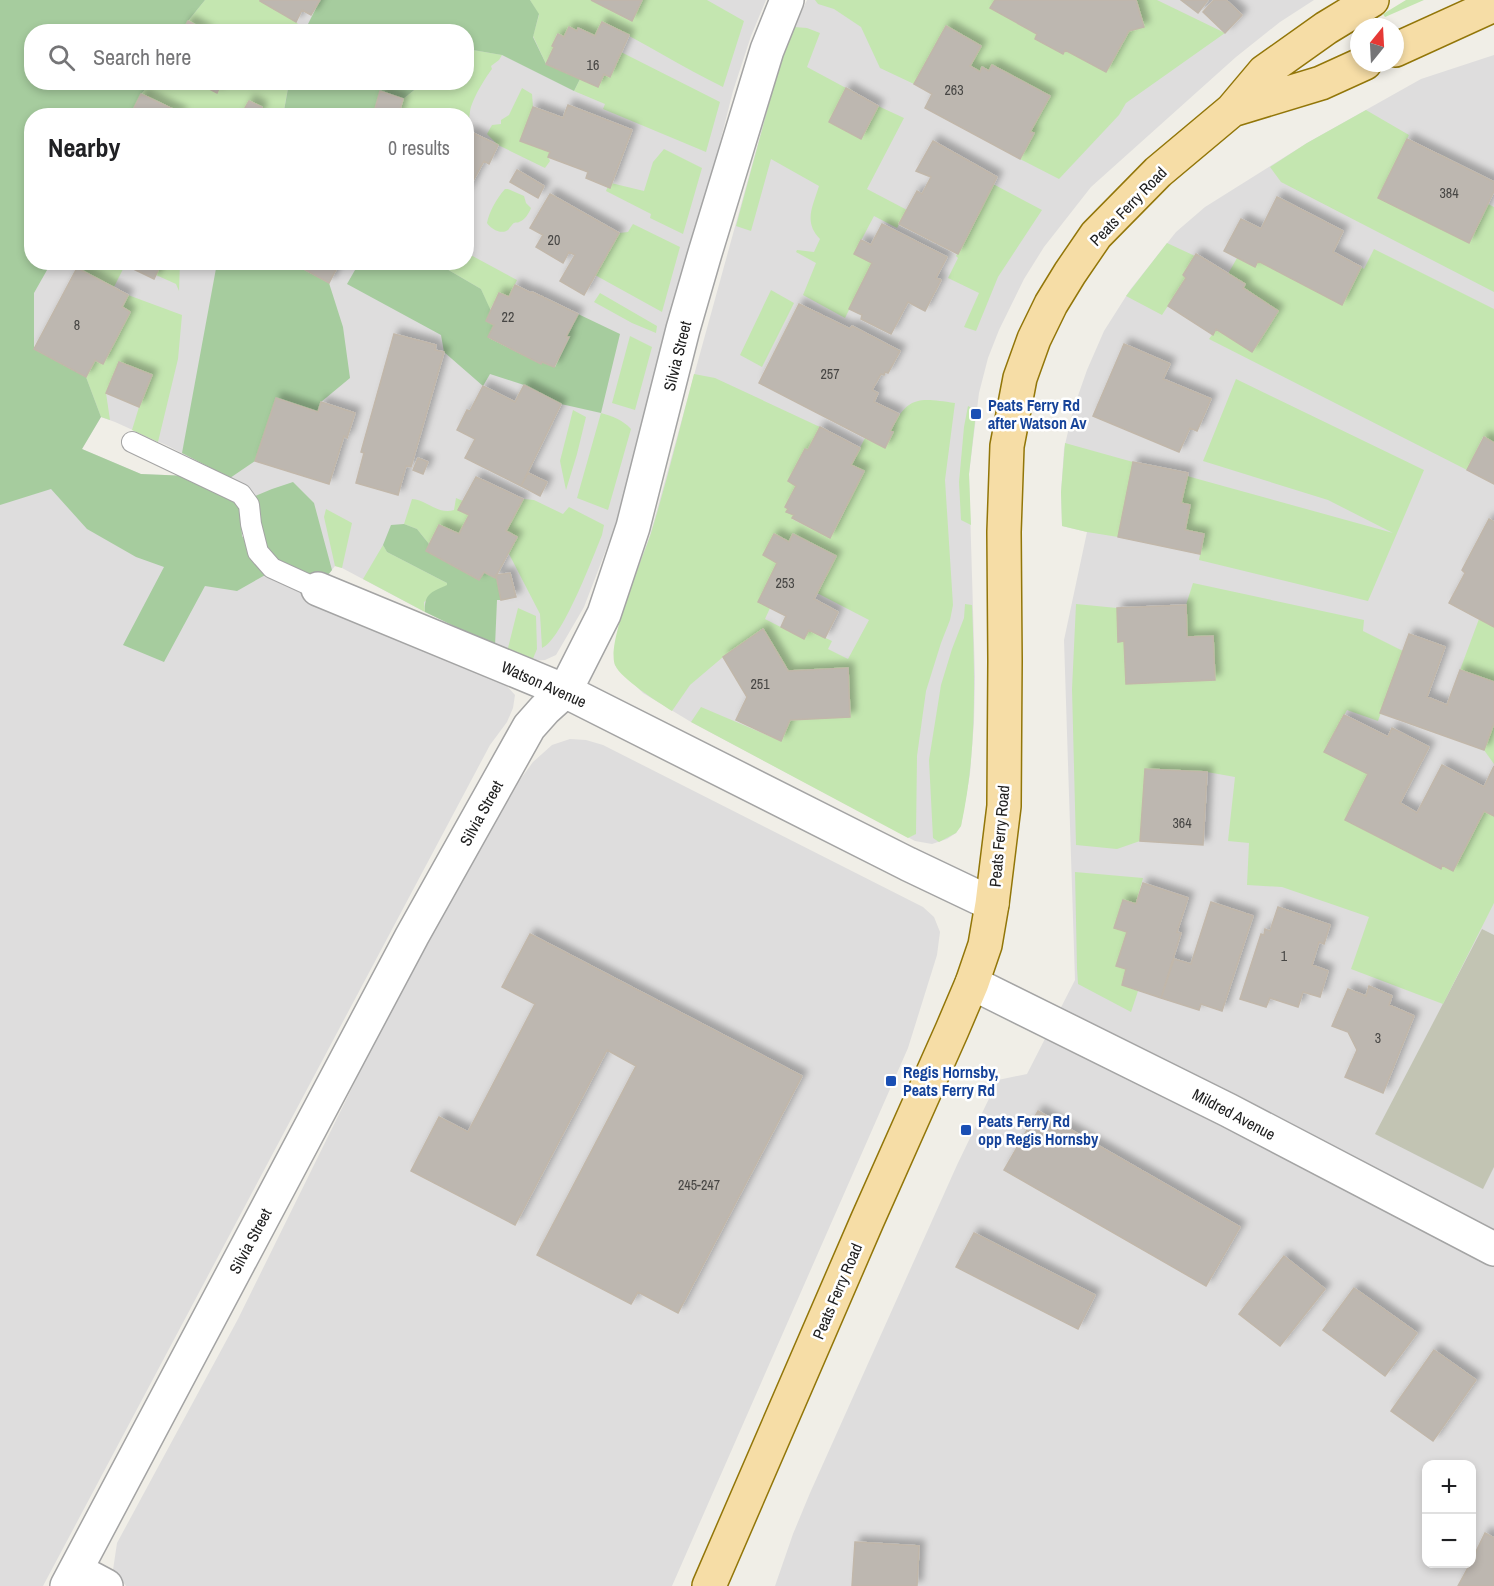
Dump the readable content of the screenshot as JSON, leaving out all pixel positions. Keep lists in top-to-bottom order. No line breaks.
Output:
{"streets":{"main road":["Peats Ferry Road"],"street":["Silvia Street","Watson Avenue","Mildred Avenue"]},"crossings":[["Peats Ferry Road","Watson Avenue"],["Peats Ferry Road","Mildred Avenue"],["Silvia Street","Watson Avenue"]],"places":{"transit":["Peats Ferry Rd after Watson Av","Regis Hornsby, Peats Ferry Rd","Peats Ferry Rd opp Regis Hornsby"]},"house_numbers":["16","263","384","20","22","8","257","253","251","364","1","3","245-247"],"north":"top","page":{"search":"Search here","heading":["Nearby","0 results"],"map_buttons":["+","−"]}}
